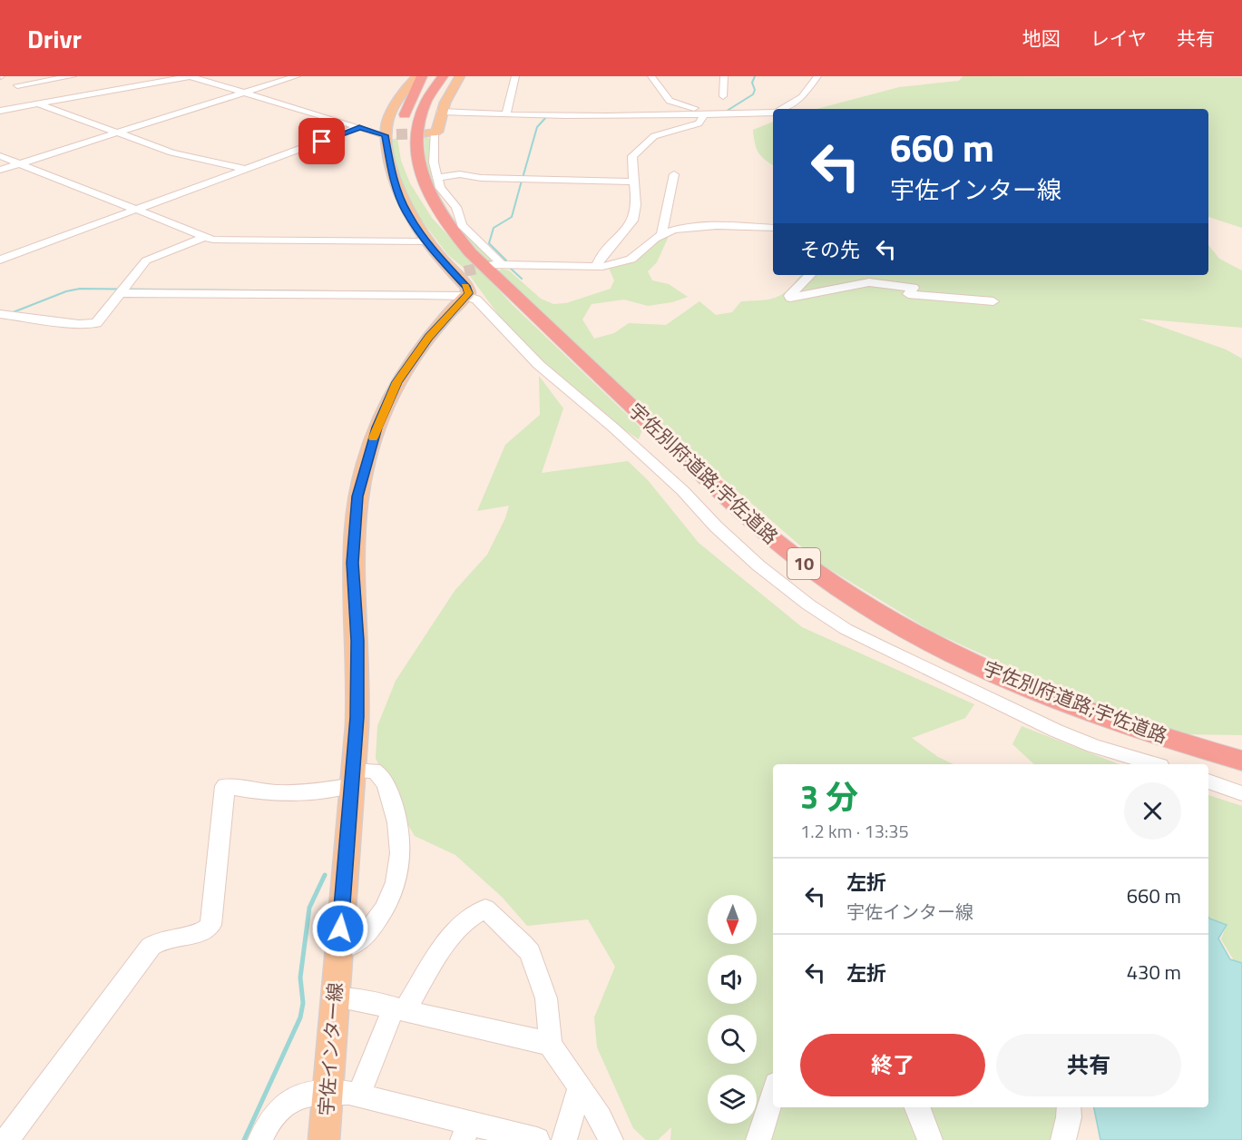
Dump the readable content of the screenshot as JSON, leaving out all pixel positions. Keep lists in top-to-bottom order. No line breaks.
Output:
{"streets":{"highway":["宇佐別府道路;宇佐道路","10"],"main road":["宇佐インター線"]},"north":"bottom","page":{"header":"Drivr","nav":["地図","レイヤ","共有"],"turn":["660 m","宇佐インター線"],"then":"その先","heading":["3 分","1.2 km · 13:35"],"list":[{"name":"左折","note":"宇佐インター線","value":"660 m"},{"name":"左折","value":"430 m"}],"buttons":["終了","共有"]}}
